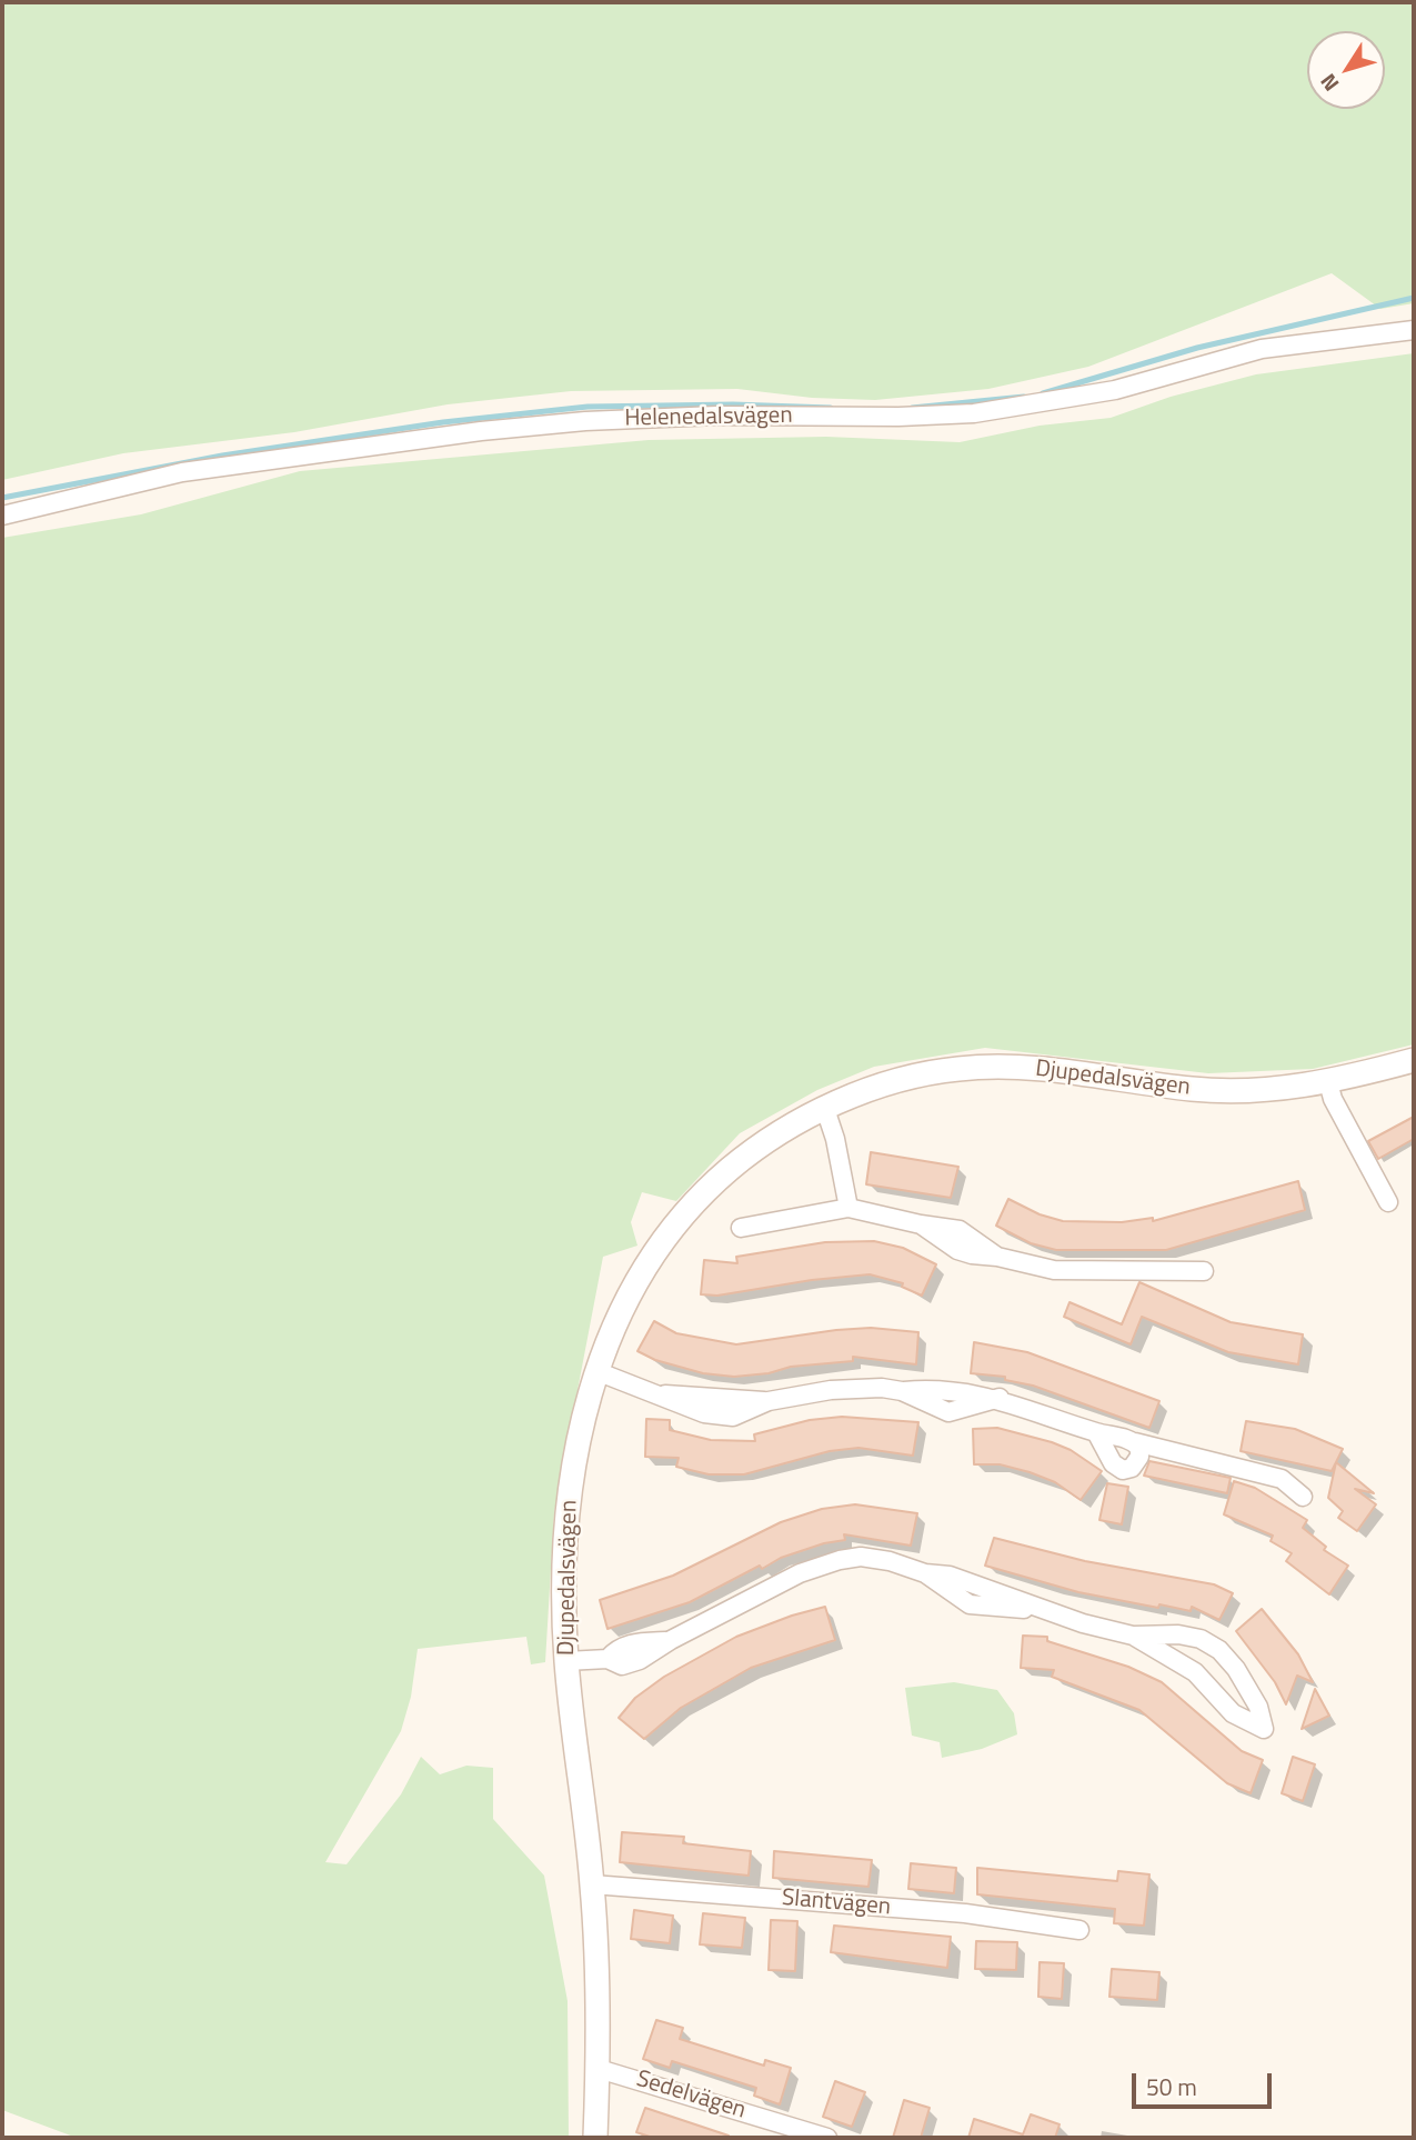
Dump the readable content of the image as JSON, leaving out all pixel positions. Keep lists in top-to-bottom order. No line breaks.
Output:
{"streets":{"street":["Helenedalsvägen","Djupedalsvägen","Slantvägen","Sedelvägen"]},"crossings":[["Djupedalsvägen","Slantvägen"],["Djupedalsvägen","Sedelvägen"]],"scale_bar":"50 m","north":"bottom left"}
